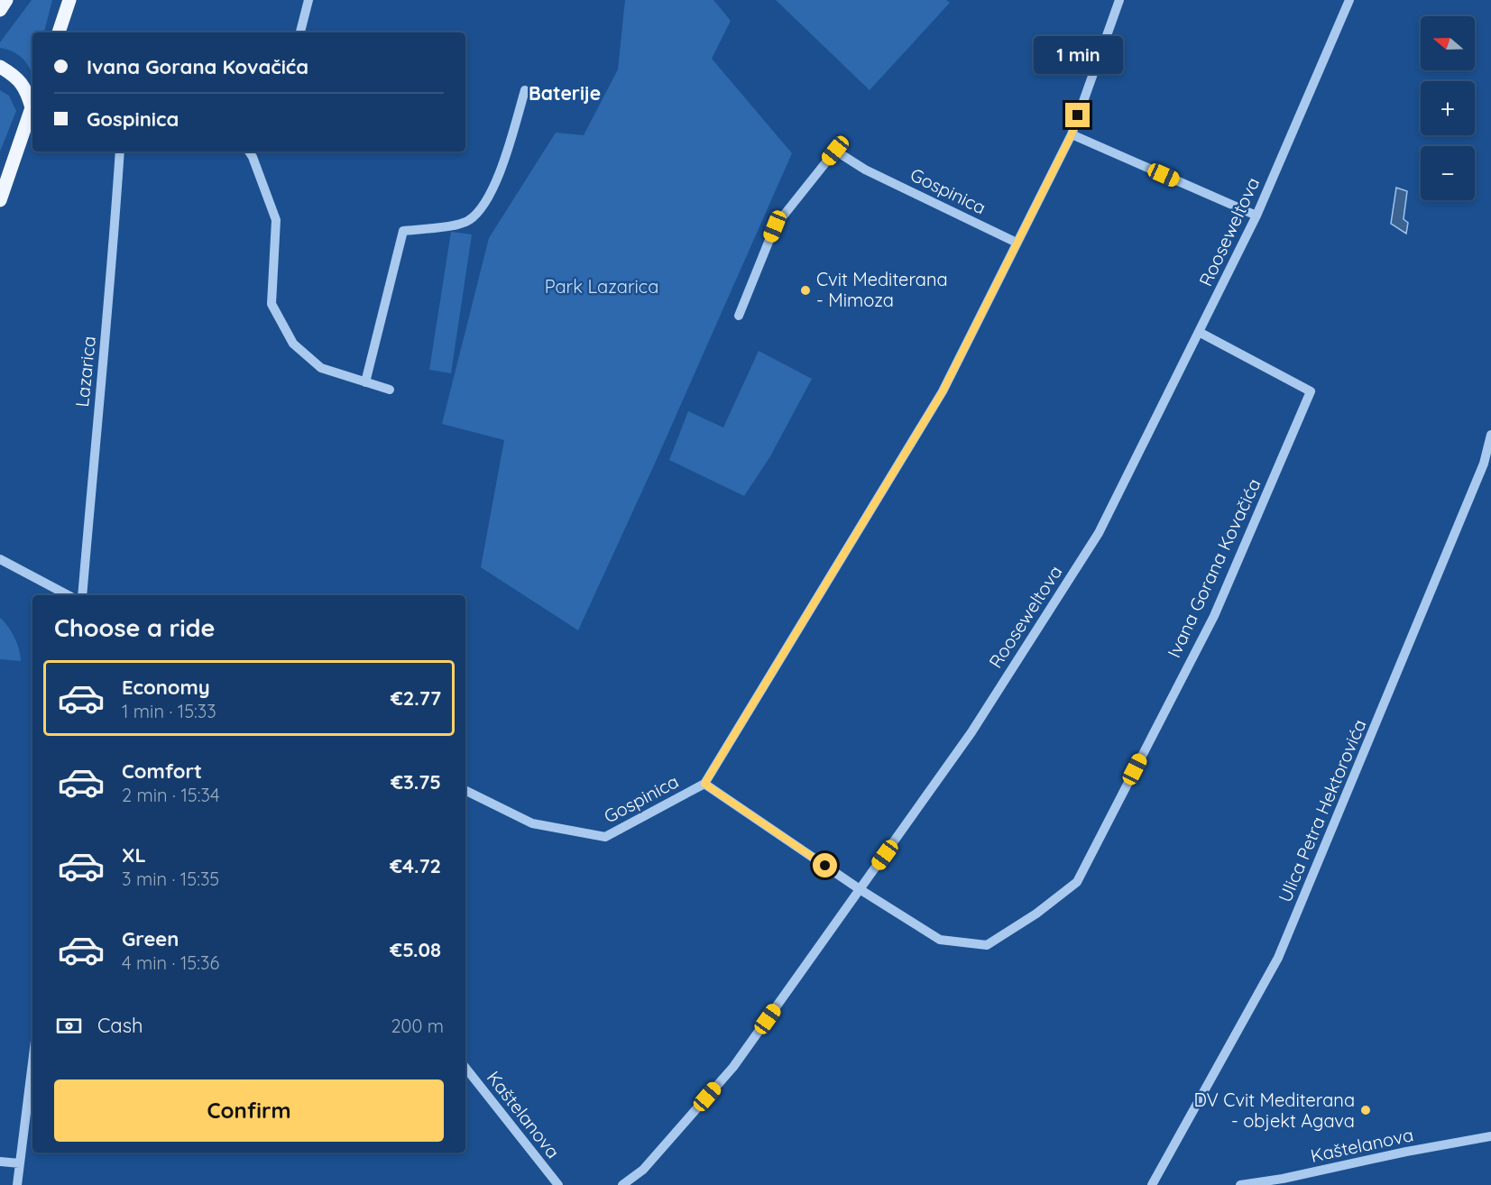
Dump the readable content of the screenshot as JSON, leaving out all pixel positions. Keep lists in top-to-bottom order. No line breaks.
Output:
{"streets":{"street":["Gospinica","Rooseweltova","Lazarica","Ivana Gorana Kovačića","Ulica Petra Hektorovića","Kaštelanova"]},"crossings":[["Gospinica","Ivana Gorana Kovačića"],["Rooseweltova","Ivana Gorana Kovačića"]],"districts":["Baterije"],"parks":["Park Lazarica"],"places":["Cvit Mediterana - Mimoza","DV Cvit Mediterana - objekt Agava"],"north":"left","page":{"map_buttons":["+","−"],"banner":["Ivana Gorana Kovačića","Gospinica"],"bubble":"1 min","heading":"Choose a ride","list":[{"name":"Economy","note":"1 min · 15:33","value":"€2.77"},{"name":"Comfort","note":"2 min · 15:34","value":"€3.75"},{"name":"XL","note":"3 min · 15:35","value":"€4.72"},{"name":"Green","note":"4 min · 15:36","value":"€5.08"}],"pay":["Cash","200 m"],"buttons":"Confirm"}}
